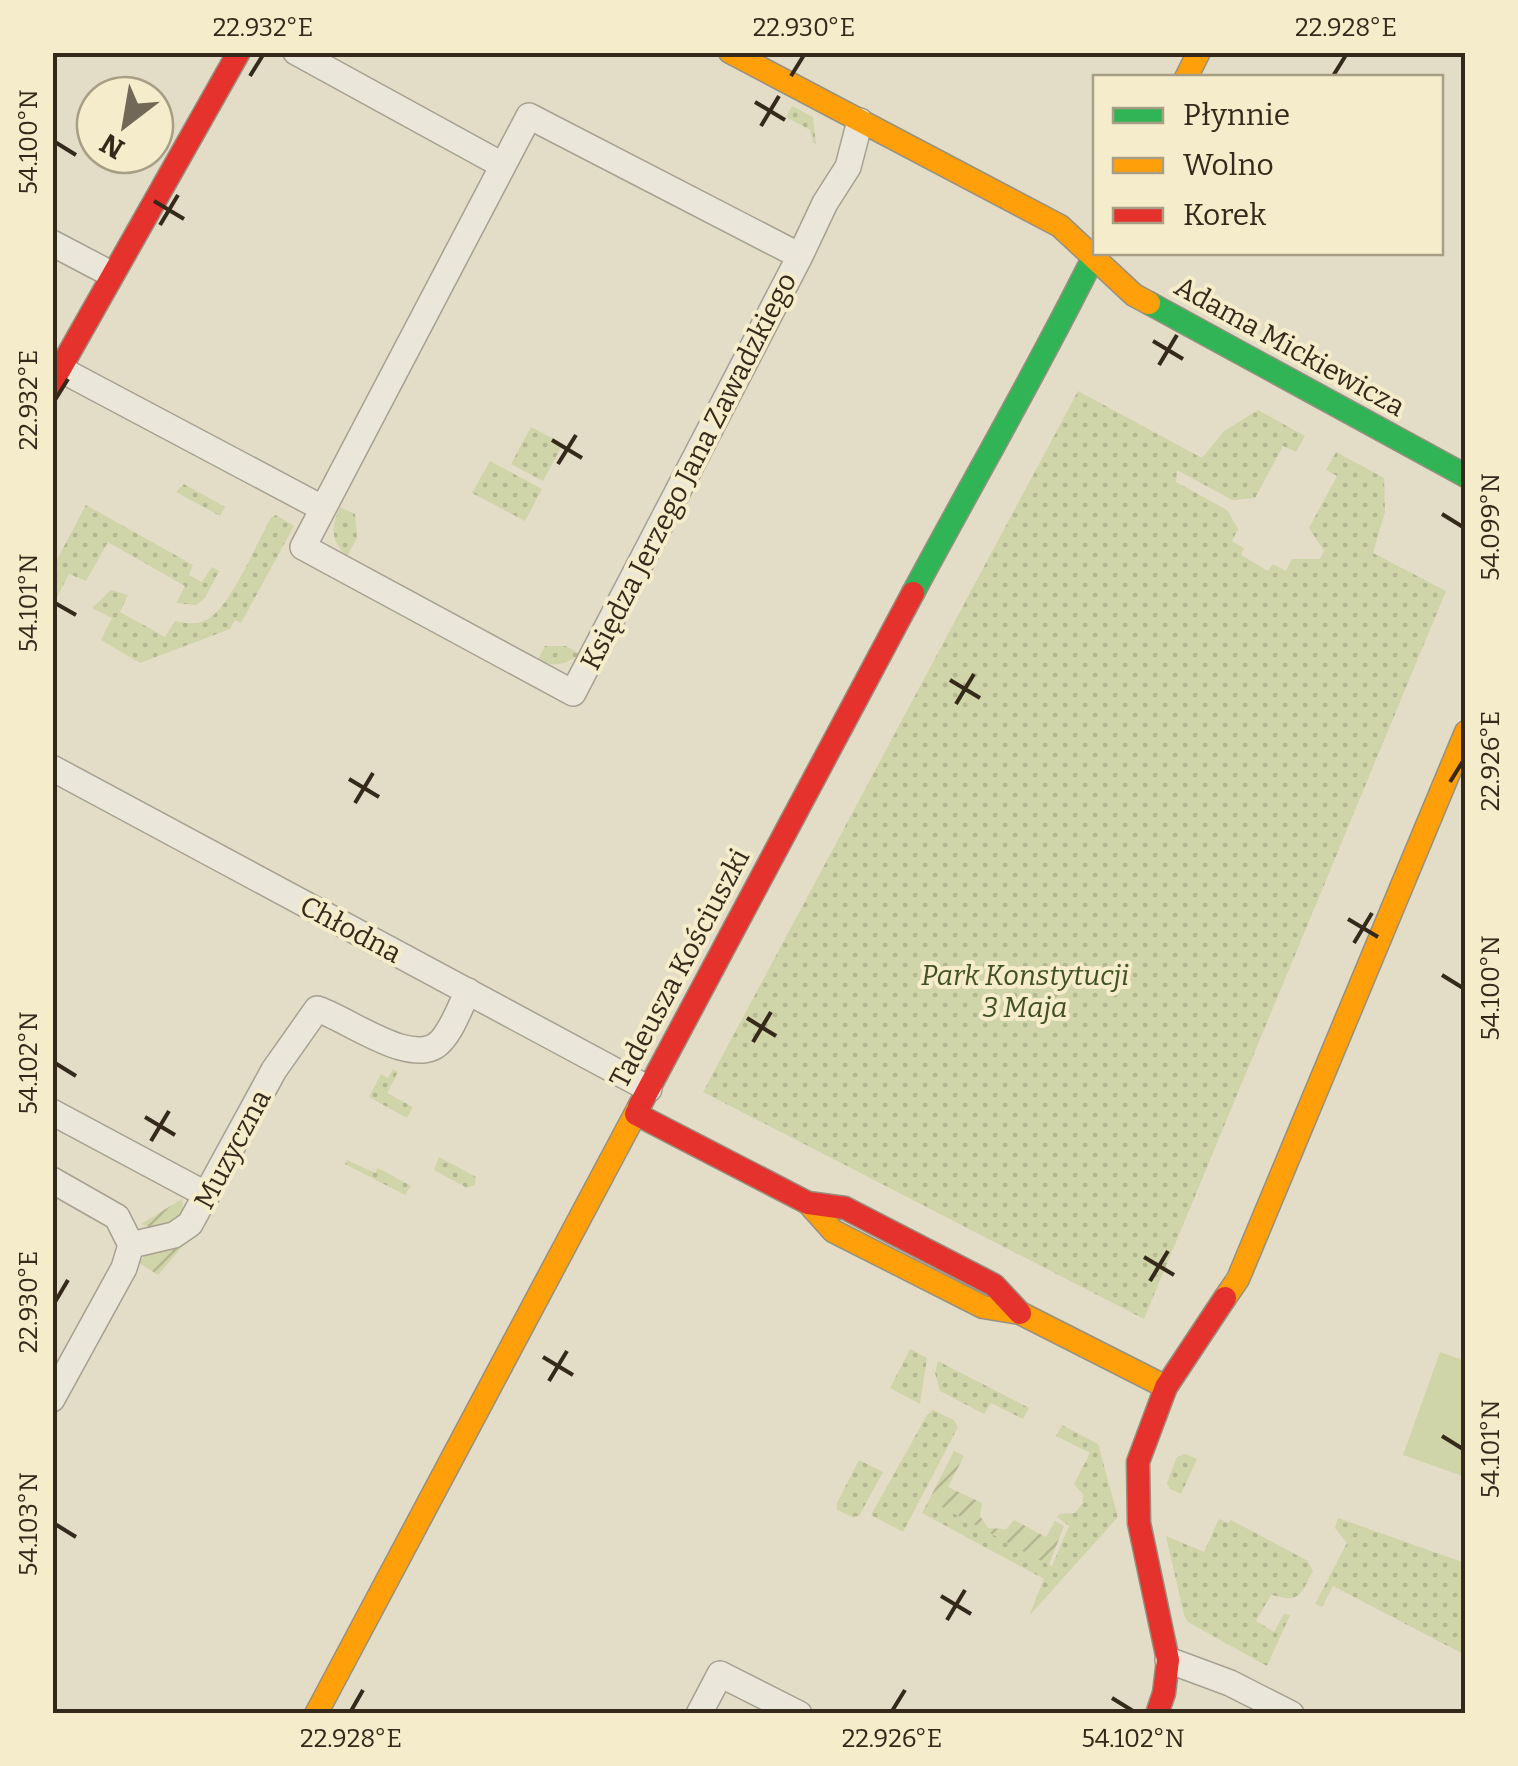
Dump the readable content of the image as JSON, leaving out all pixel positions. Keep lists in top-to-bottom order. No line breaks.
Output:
{"streets":{"street":["Adama Mickiewicza","Księdza Jerzego Jana Zawadzkiego","Chłodna","Tadeusza Kościuszki","Muzyczna"]},"crossings":[["Adama Mickiewicza","Księdza Jerzego Jana Zawadzkiego"],["Adama Mickiewicza","Tadeusza Kościuszki"],["Chłodna","Tadeusza Kościuszki"],["Chłodna","Muzyczna"]],"parks":["Park Konstytucji 3 Maja"],"legend":["Płynnie","Wolno","Korek"],"north":"bottom left","coordinates":["22.932°E","22.930°E","22.928°E","54.100°N","54.099°N","54.101°N","22.926°E","54.102°N","54.103°N"]}
